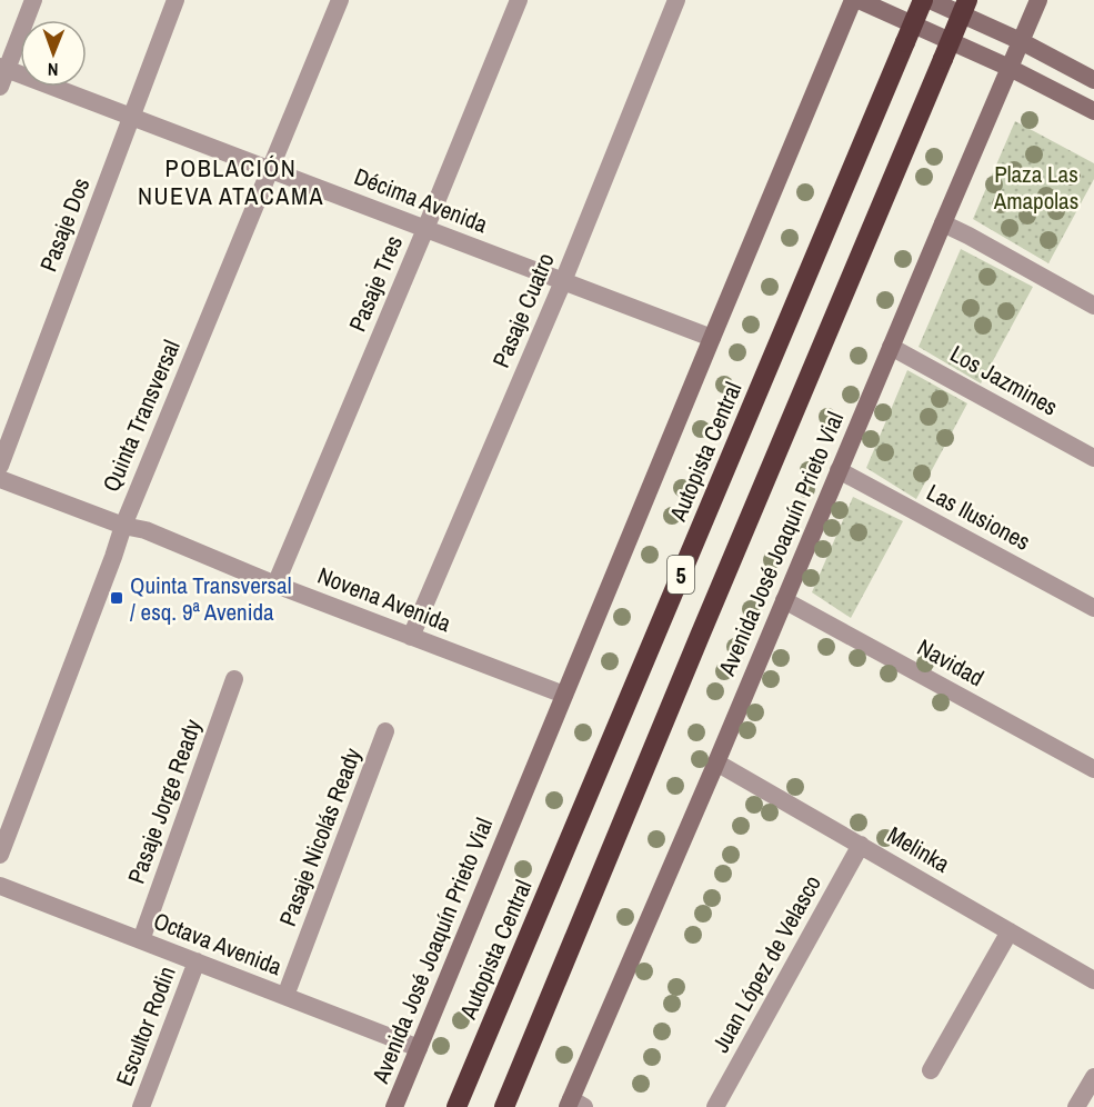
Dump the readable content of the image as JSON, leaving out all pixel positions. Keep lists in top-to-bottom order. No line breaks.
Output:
{"streets":{"highway":["Autopista Central","5"],"main road":["Avenida José Joaquín Prieto Vial"],"street":["Décima Avenida","Pasaje Dos","Pasaje Tres","Pasaje Cuatro","Los Jazmines","Quinta Transversal","Las Ilusiones","Novena Avenida","Navidad","Pasaje Jorge Ready","Pasaje Nicolás Ready","Melinka","Octava Avenida","Juan López de Velasco","Escultor Rodin"]},"crossings":[["Décima Avenida","Pasaje Dos"],["Décima Avenida","Pasaje Tres"],["Décima Avenida","Pasaje Cuatro"],["Décima Avenida","Quinta Transversal"],["Décima Avenida","Avenida José Joaquín Prieto Vial"],["Pasaje Tres","Novena Avenida"],["Pasaje Cuatro","Novena Avenida"],["Los Jazmines","Avenida José Joaquín Prieto Vial"],["Quinta Transversal","Novena Avenida"],["Las Ilusiones","Avenida José Joaquín Prieto Vial"],["Avenida José Joaquín Prieto Vial","Novena Avenida"],["Avenida José Joaquín Prieto Vial","Navidad"],["Avenida José Joaquín Prieto Vial","Melinka"],["Avenida José Joaquín Prieto Vial","Octava Avenida"],["Pasaje Jorge Ready","Octava Avenida"],["Pasaje Nicolás Ready","Octava Avenida"],["Melinka","Juan López de Velasco"],["Octava Avenida","Escultor Rodin"]],"districts":["POBLACIÓN NUEVA ATACAMA"],"parks":["Plaza Las Amapolas"],"places":{"transit":["Quinta Transversal / esq. 9ª Avenida"]},"north":"bottom"}
